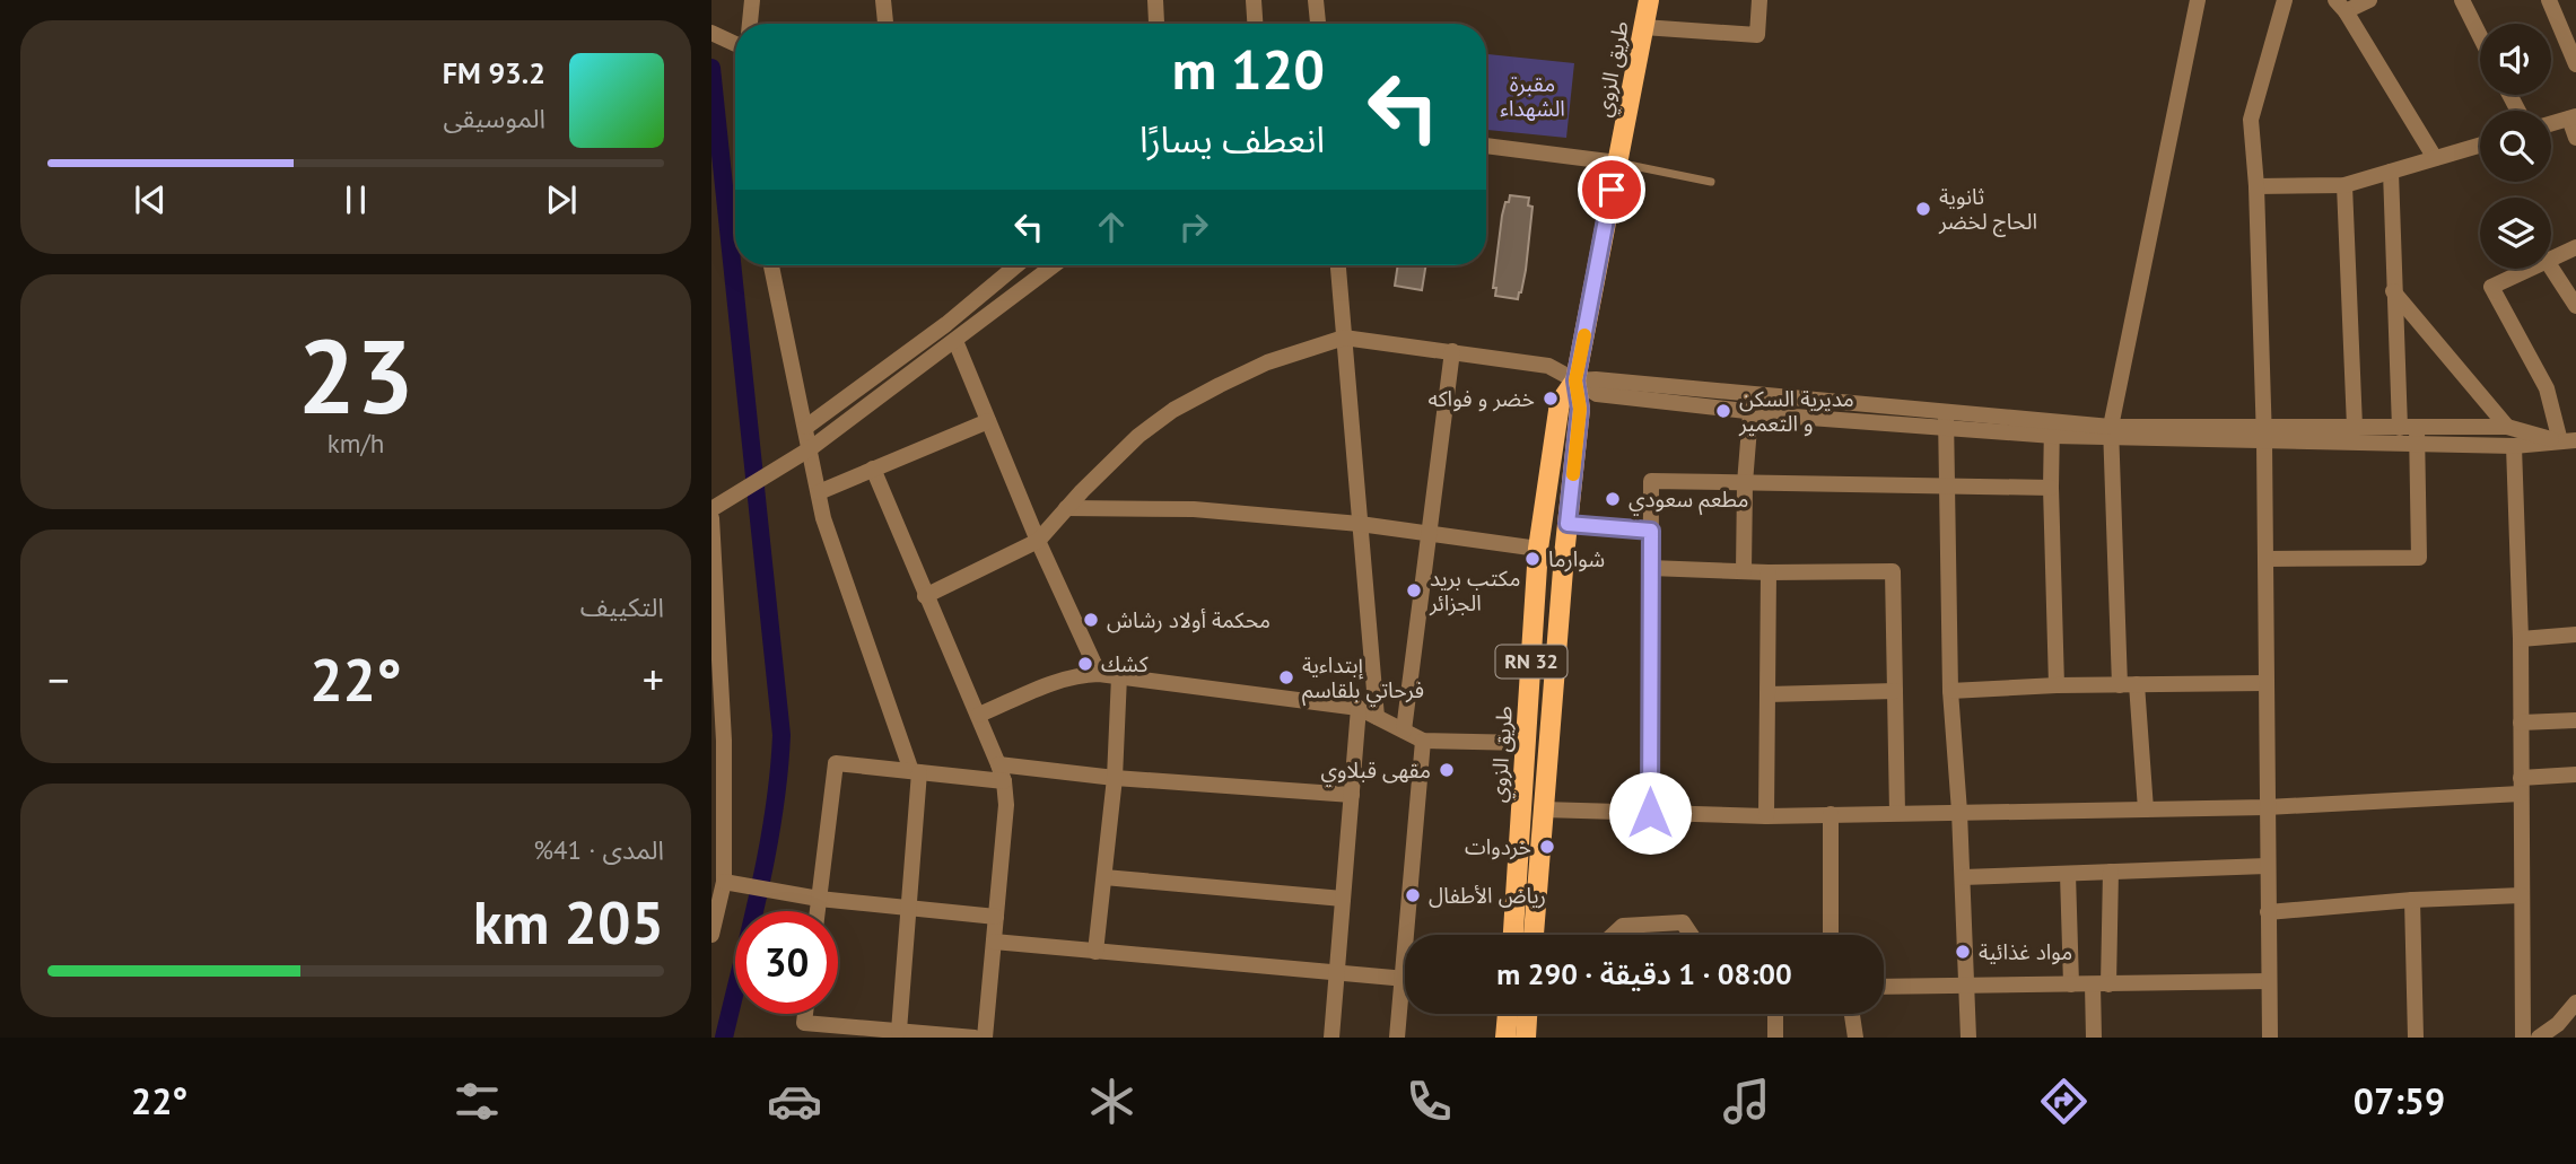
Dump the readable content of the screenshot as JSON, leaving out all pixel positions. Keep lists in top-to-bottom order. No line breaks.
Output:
{"streets":{"main road":["طريق الزوي","RN 32"]},"parks":["مقبرة الشهداء"],"places":["ثانوية الحاج لخضر","خضر و فواكه","مديرية السكن و التعمير","مطعم سعودي","شوارما","مكتب بريد الجزائر","محكمة أولاد رشاش","كشك","إبتداءية فرحاتي بلقاسم","مقهى قبلاوي","خردوات","رياض الأطفال","مواد غذائية"],"page":{"turn":["120 m","انعطف يسارًا"],"song":["93.2 FM","الموسيقى"],"tile":[["23","km/h"],"التكييف",["المدى · 41%","205 km"]],"heat":["−","22°","+"],"limit":"30","trip":"08:00 · 1 دقيقة · 290 m","tabs":["07:59","22°"]}}
